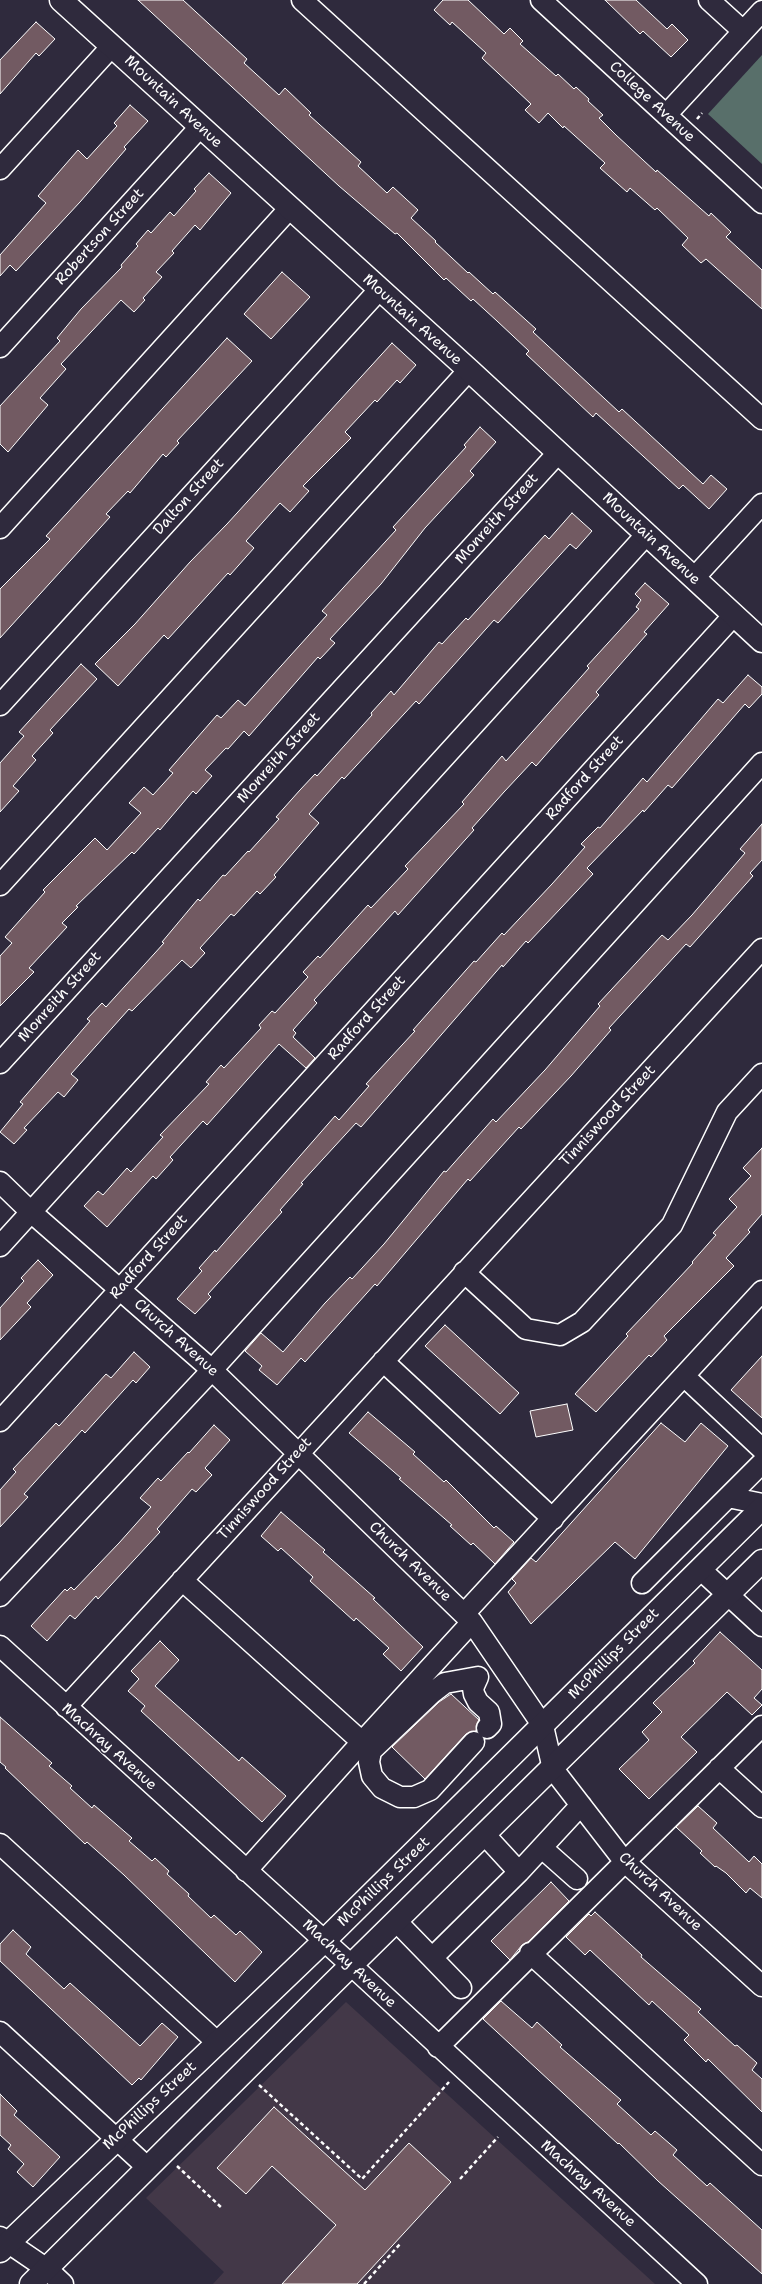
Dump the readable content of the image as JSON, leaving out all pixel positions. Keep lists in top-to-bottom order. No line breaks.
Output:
{"streets":{"main road":["Mountain Avenue","McPhillips Street"],"street":["College Avenue","Robertson Street","Dalton Street","Monreith Street","Radford Street","Tinniswood Street","Church Avenue","Machray Avenue"]},"crossings":[["Mountain Avenue","Robertson Street"],["Mountain Avenue","Dalton Street"],["Mountain Avenue","Monreith Street"],["Mountain Avenue","Radford Street"],["Radford Street","Church Avenue"],["Tinniswood Street","Church Avenue"],["Tinniswood Street","Machray Avenue"],["Church Avenue","McPhillips Street"],["McPhillips Street","Machray Avenue"]]}
